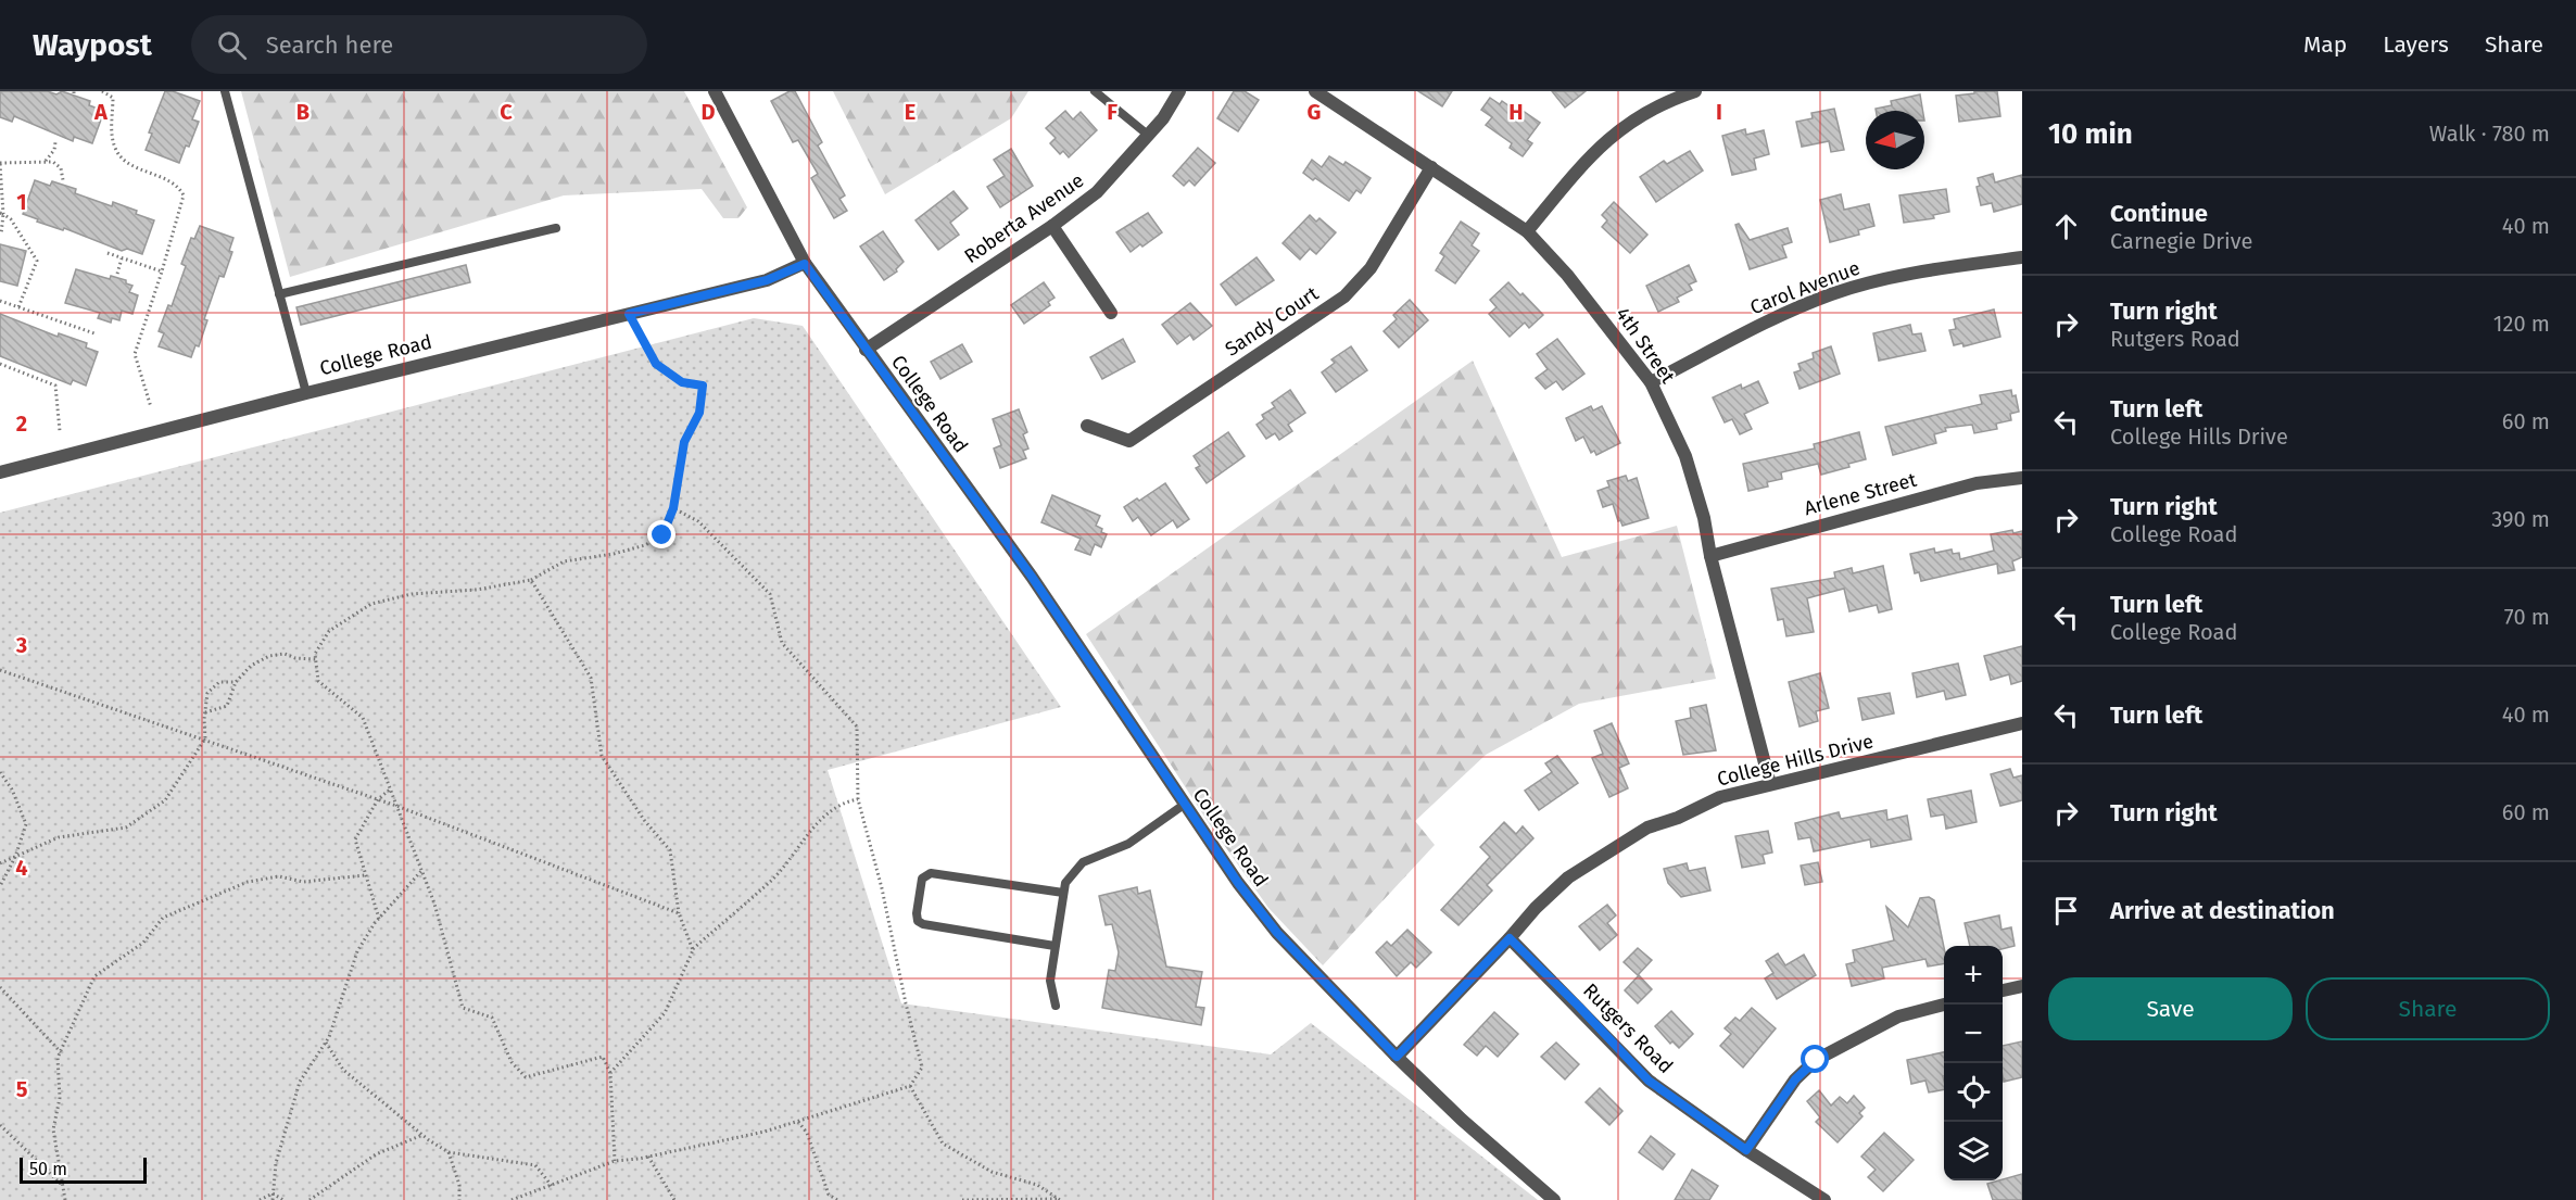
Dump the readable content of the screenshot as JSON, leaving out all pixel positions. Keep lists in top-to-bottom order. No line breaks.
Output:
{"streets":{"street":["Roberta Avenue","Carol Avenue","Sandy Court","4th Street","College Road","Arlene Street","College Hills Drive","Rutgers Road"]},"crossings":[["Roberta Avenue","College Road"],["Carol Avenue","4th Street"],["Sandy Court","4th Street"],["4th Street","Arlene Street"],["4th Street","College Hills Drive"],["College Road","College Hills Drive"],["College Hills Drive","Rutgers Road"]],"scale_bar":"50 m","north":"left","page":{"header":"Waypost","search":"Search here","nav":["Map","Layers","Share"],"heading":["10 min","Walk · 780 m"],"list":[["Continue","Carnegie Drive","40 m"],["Turn right","Rutgers Road","120 m"],["Turn left","College Hills Drive","60 m"],["Turn right","College Road","390 m"],["Turn left","College Road","70 m"],["Turn left","40 m"],["Turn right","60 m"],"Arrive at destination"],"map_buttons":["+","−"],"buttons":["Save","Share"],"scale":"50 m"},"grid":{"columns":["A","B","C","D","E","F","G","H","I"],"rows":["1","2","3","4","5"]}}
